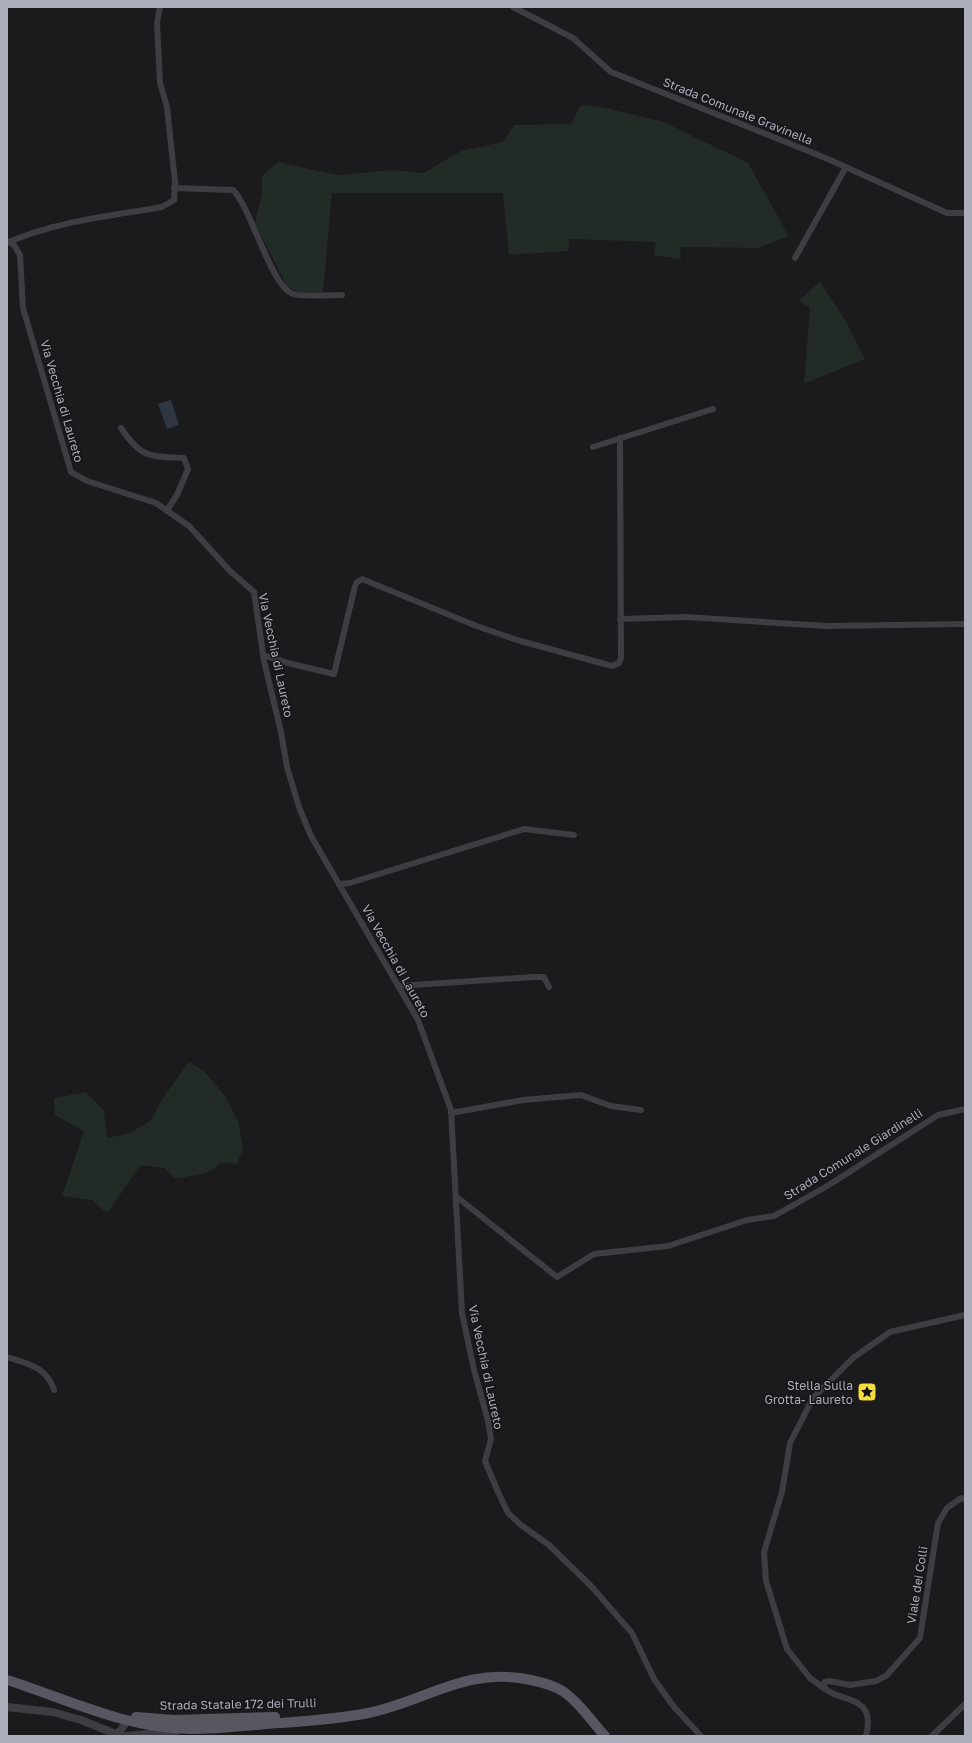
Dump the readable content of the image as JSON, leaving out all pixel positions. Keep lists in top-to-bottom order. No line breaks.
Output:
{"streets":{"main road":["Strada Statale 172 dei Trulli"],"street":["Strada Comunale Gravinella","Via Vecchia di Laureto","Strada Comunale Giardinelli","Viale dei Colli"]},"crossings":[["Via Vecchia di Laureto","Strada Comunale Giardinelli"]],"places":{"place":["Stella Sulla Grotta- Laureto"]}}
